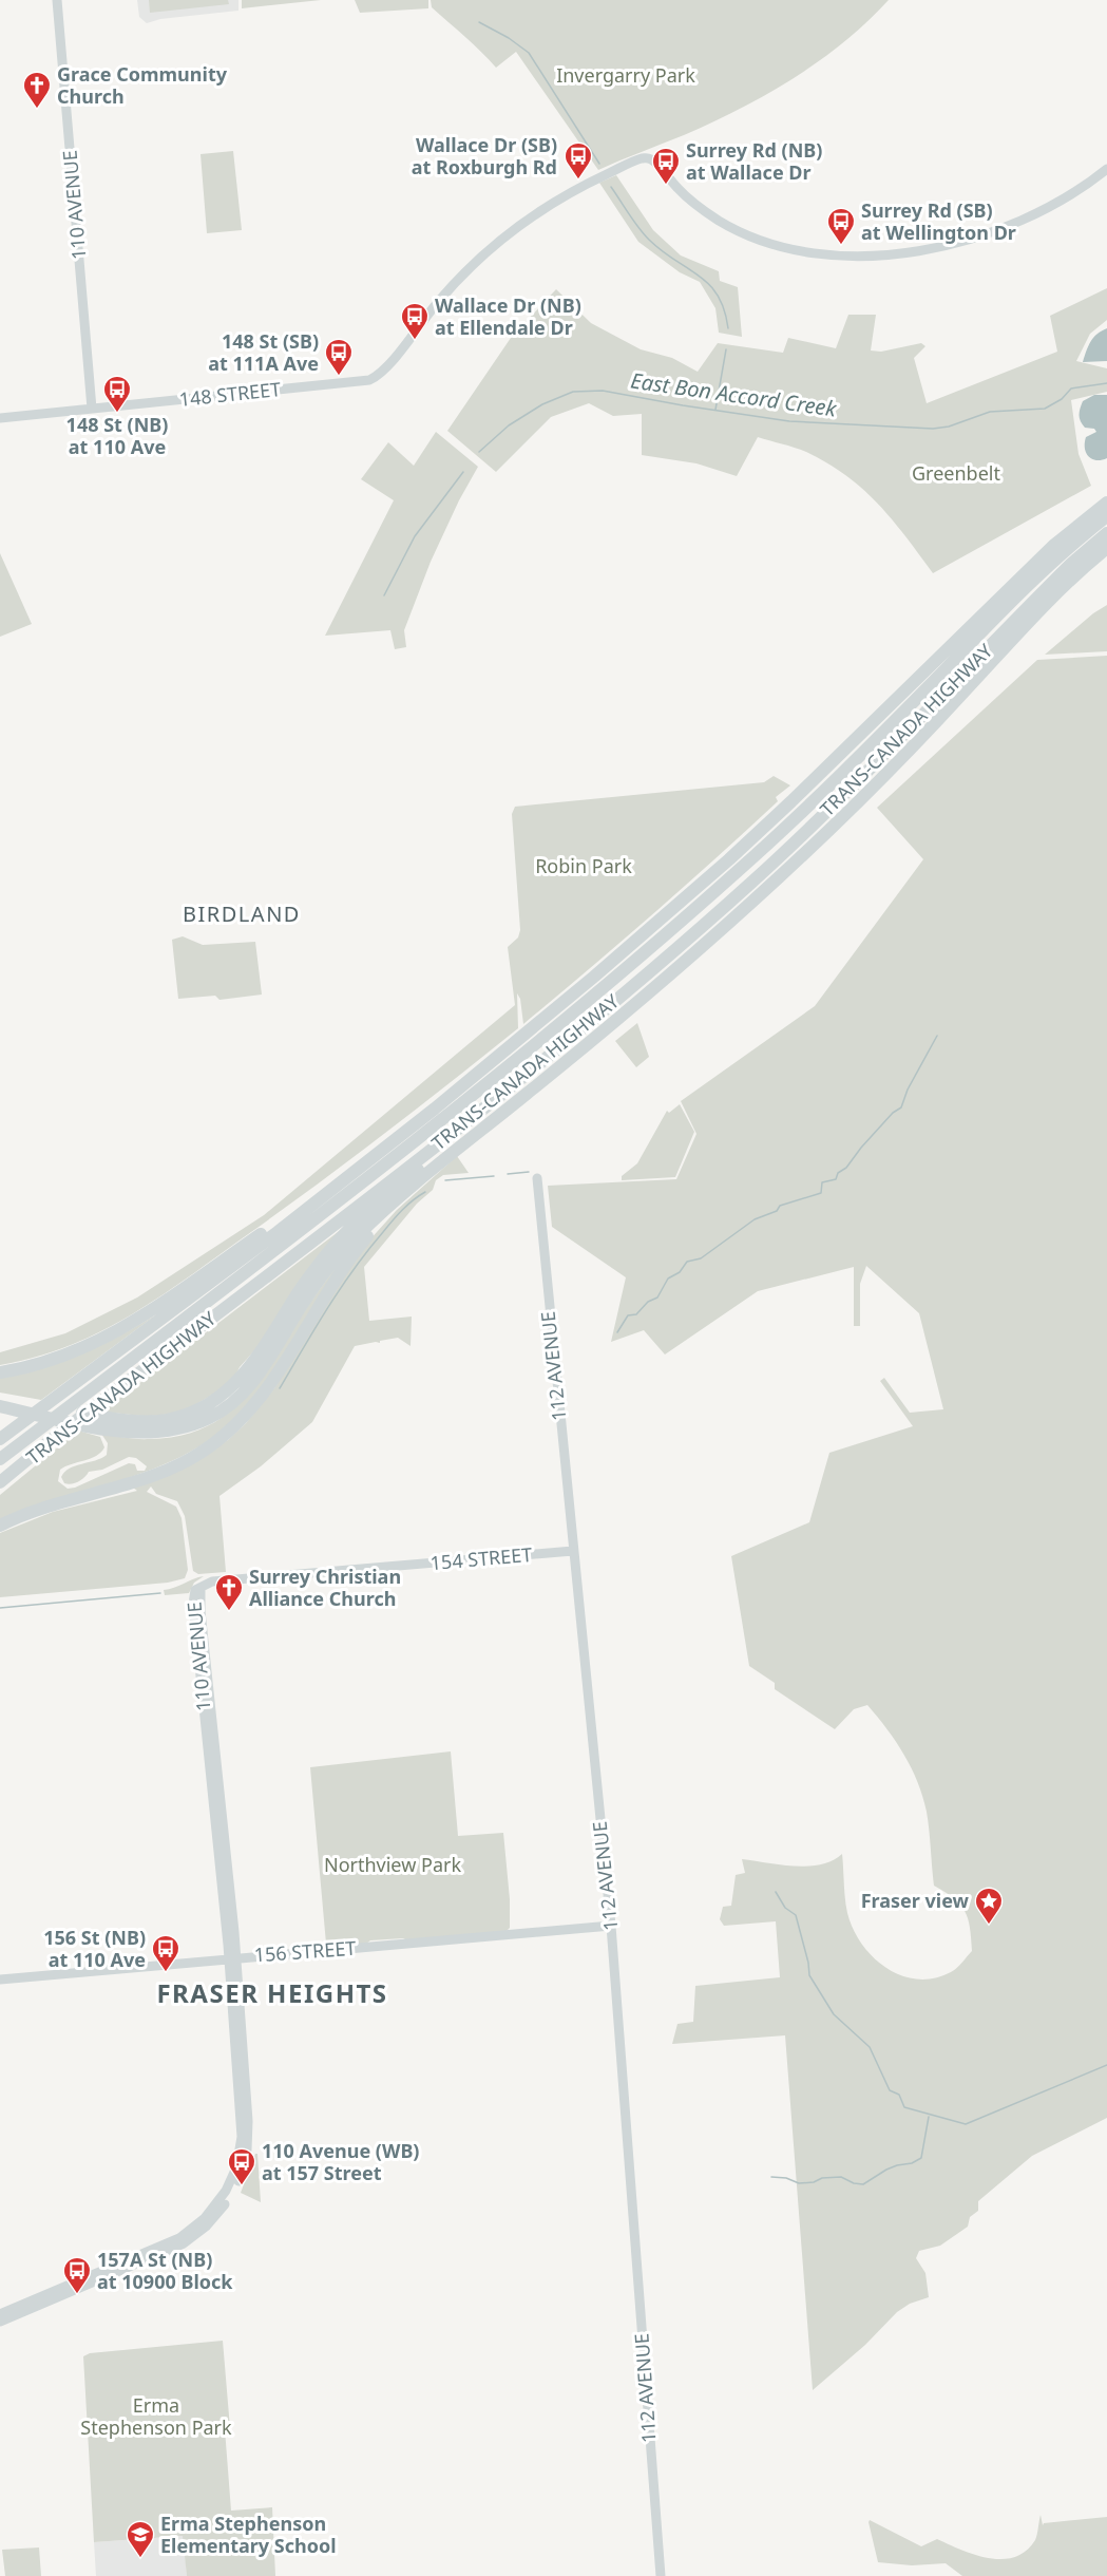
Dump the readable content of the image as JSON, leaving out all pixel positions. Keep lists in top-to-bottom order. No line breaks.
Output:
{"streets":{"highway":["TRANS-CANADA HIGHWAY"],"street":["110 AVENUE","148 STREET","112 AVENUE","154 STREET","156 STREET"]},"crossings":[["110 AVENUE","148 STREET"],["110 AVENUE","154 STREET"],["110 AVENUE","156 STREET"],["112 AVENUE","154 STREET"],["112 AVENUE","156 STREET"]],"districts":["BIRDLAND","FRASER HEIGHTS"],"water":["East Bon Accord Creek"],"parks":["Invergarry Park","Greenbelt","Robin Park","Northview Park","Erma Stephenson Park"],"places":{"church":["Grace Community Church","Surrey Christian Alliance Church"],"bus stop":["Wallace Dr (SB) at Roxburgh Rd","Surrey Rd (NB) at Wallace Dr","Surrey Rd (SB) at Wellington Dr","Wallace Dr (NB) at Ellendale Dr","148 St (SB) at 111A Ave","148 St (NB) at 110 Ave","156 St (NB) at 110 Ave","110 Avenue (WB) at 157 Street","157A St (NB) at 10900 Block"],"place":["Fraser view"],"school or university":["Erma Stephenson Elementary School"]}}
